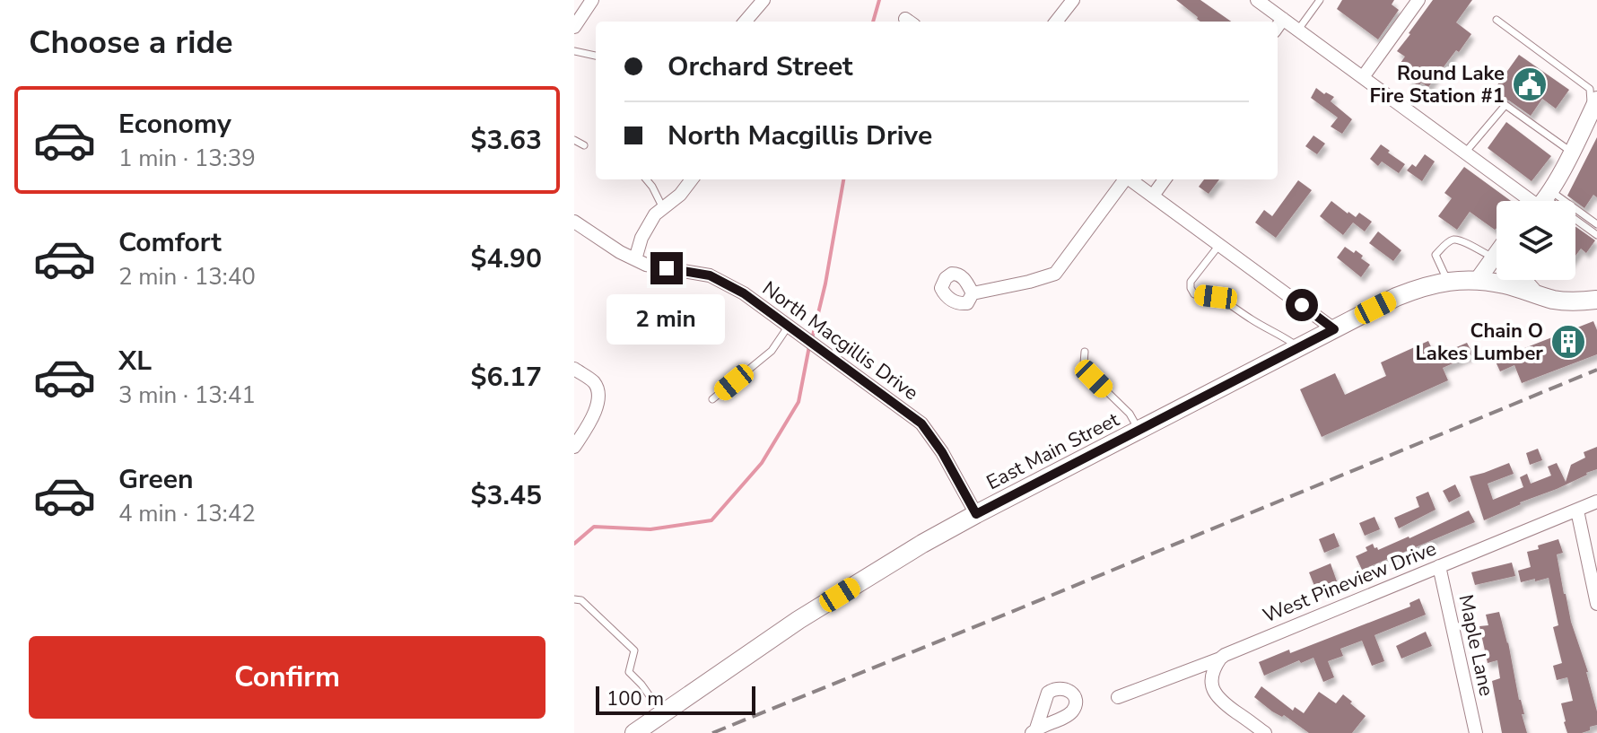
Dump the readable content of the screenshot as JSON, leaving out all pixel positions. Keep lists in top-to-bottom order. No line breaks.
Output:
{"streets":{"main road":["East Main Street"],"street":["North Macgillis Drive","West Pineview Drive","Maple Lane"]},"crossings":[["North Macgillis Drive","East Main Street"],["West Pineview Drive","Maple Lane"]],"places":{"public building":["Round Lake Fire Station #1"],"building":["Chain O Lakes Lumber"]},"scale_bar":"100 m","page":{"heading":"Choose a ride","banner":["Orchard Street","North Macgillis Drive"],"list":[{"name":"Economy","note":"1 min · 13:39","value":"$3.63"},{"name":"Comfort","note":"2 min · 13:40","value":"$4.90"},{"name":"XL","note":"3 min · 13:41","value":"$6.17"},{"name":"Green","note":"4 min · 13:42","value":"$3.45"}],"bubble":"2 min","buttons":"Confirm","scale":"100 m"}}
